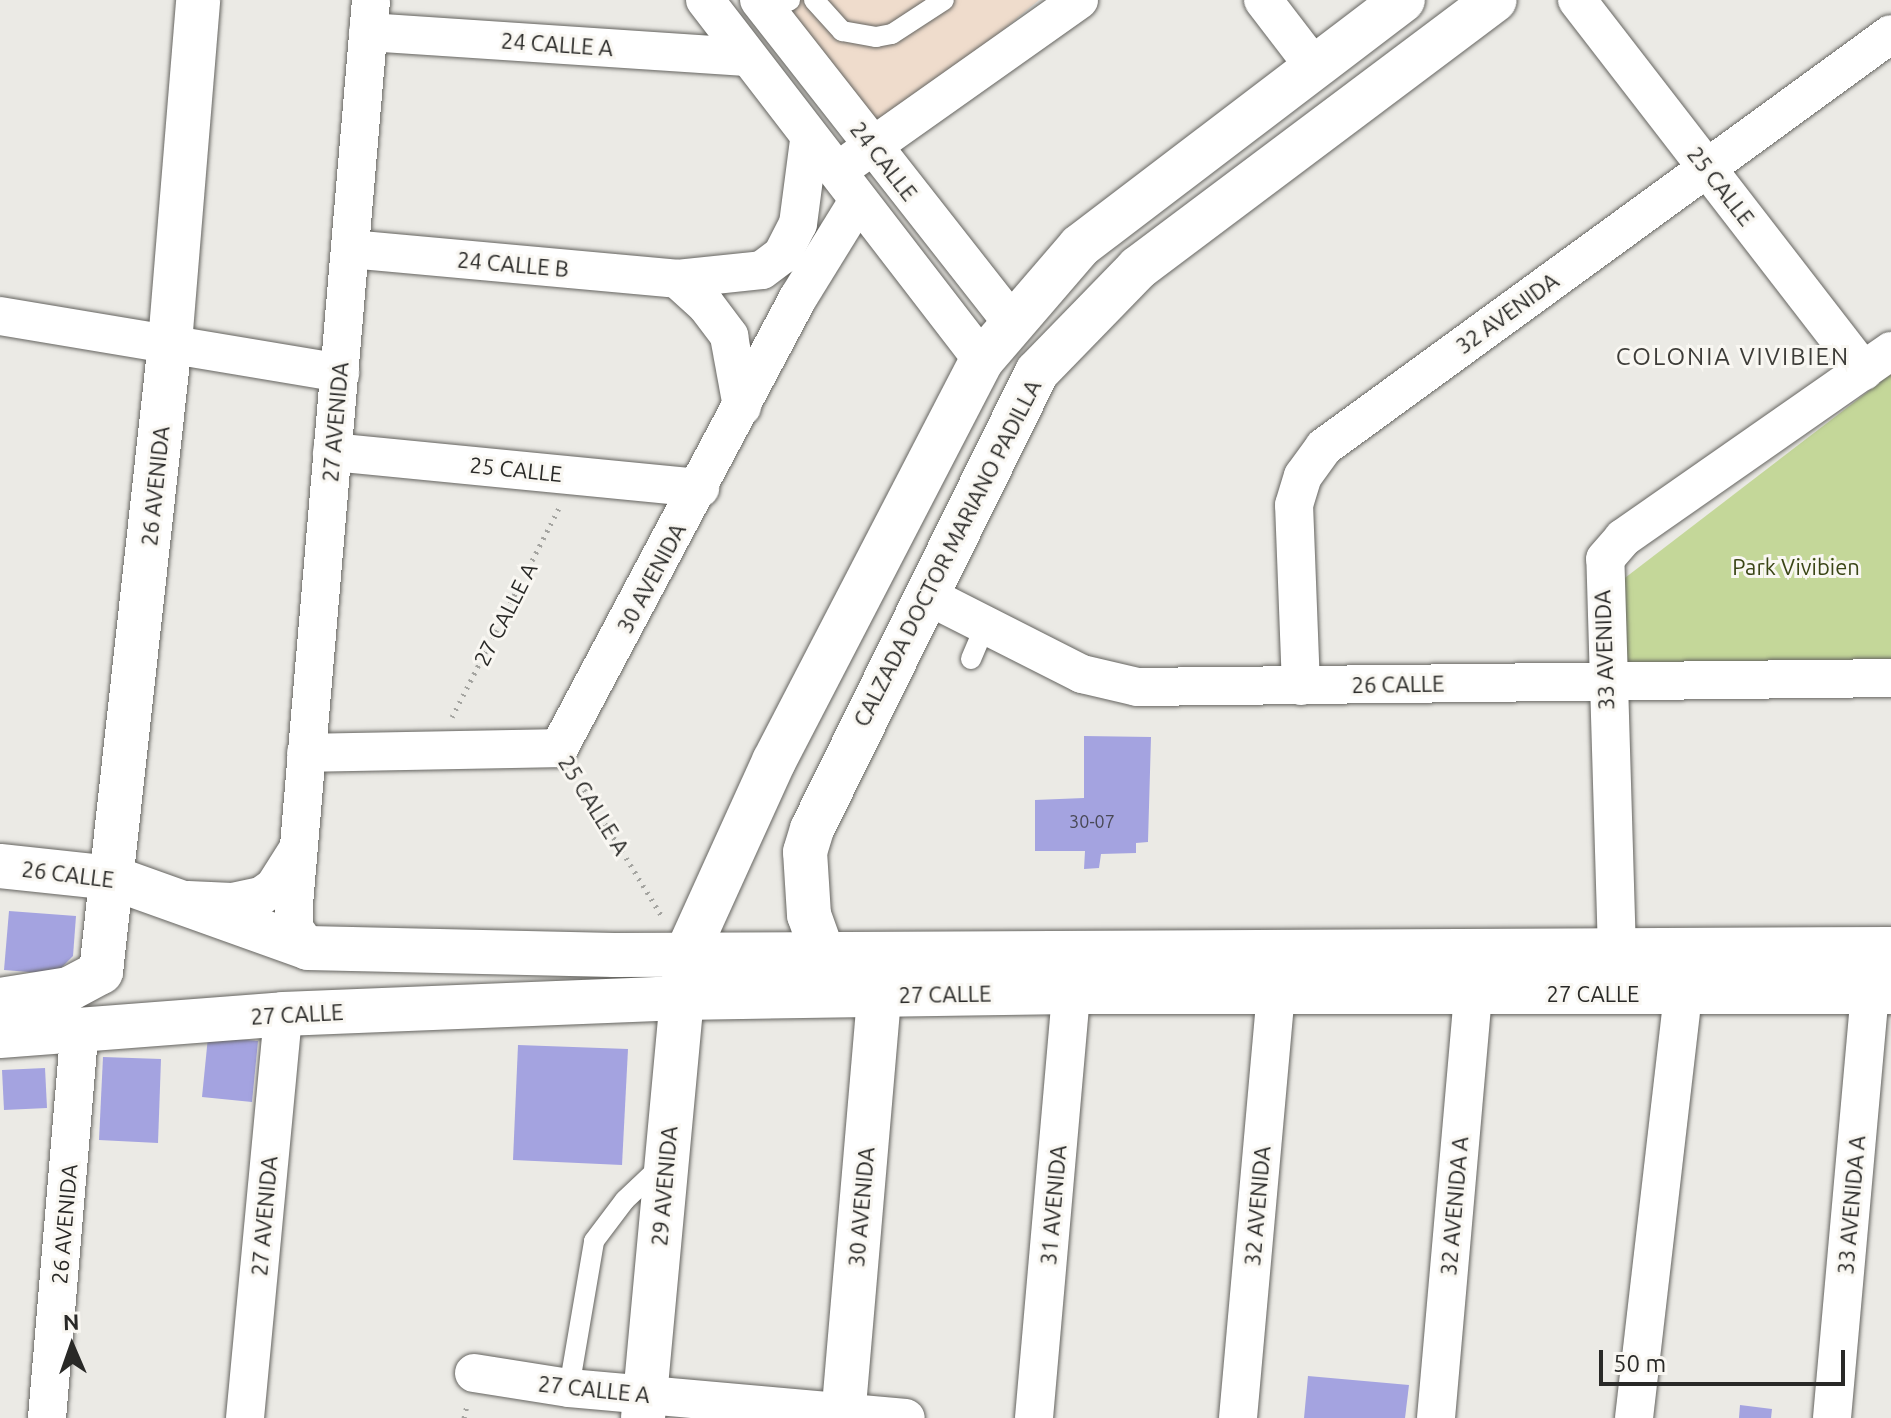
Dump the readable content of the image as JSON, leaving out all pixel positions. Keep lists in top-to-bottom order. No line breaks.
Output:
{"streets":{"main road":["26 AVENIDA","CALZADA DOCTOR MARIANO PADILLA","30 AVENIDA","26 CALLE","27 CALLE","29 AVENIDA"],"street":["24 CALLE A","24 CALLE","25 CALLE","24 CALLE B","32 AVENIDA","27 AVENIDA","27 CALLE A","33 AVENIDA","25 CALLE A","31 AVENIDA","33 AVENIDA A","32 AVENIDA A"]},"crossings":[["24 CALLE A","24 CALLE"],["24 CALLE A","27 AVENIDA"],["24 CALLE","24 CALLE B"],["24 CALLE","30 AVENIDA"],["25 CALLE","32 AVENIDA"],["25 CALLE","27 AVENIDA"],["25 CALLE","30 AVENIDA"],["25 CALLE","27 CALLE A"],["25 CALLE","33 AVENIDA"],["24 CALLE B","27 AVENIDA"],["32 AVENIDA","26 CALLE"],["32 AVENIDA","27 CALLE"],["27 AVENIDA","26 CALLE"],["27 AVENIDA","25 CALLE A"],["27 AVENIDA","27 CALLE"],["26 AVENIDA","26 CALLE"],["26 AVENIDA","27 CALLE"],["CALZADA DOCTOR MARIANO PADILLA","26 CALLE"],["CALZADA DOCTOR MARIANO PADILLA","27 CALLE"],["30 AVENIDA","27 CALLE A"],["30 AVENIDA","25 CALLE A"],["30 AVENIDA","27 CALLE"],["27 CALLE A","25 CALLE A"],["27 CALLE A","29 AVENIDA"],["33 AVENIDA","26 CALLE"],["33 AVENIDA","27 CALLE"],["26 CALLE","27 CALLE"],["25 CALLE A","27 CALLE"],["25 CALLE A","29 AVENIDA"],["27 CALLE","29 AVENIDA"],["27 CALLE","31 AVENIDA"],["27 CALLE","33 AVENIDA A"],["27 CALLE","32 AVENIDA A"]],"districts":["COLONIA VIVIBIEN"],"parks":["Park Vivibien"],"house_numbers":["30-07"],"scale_bar":"50 m","north":"top"}
